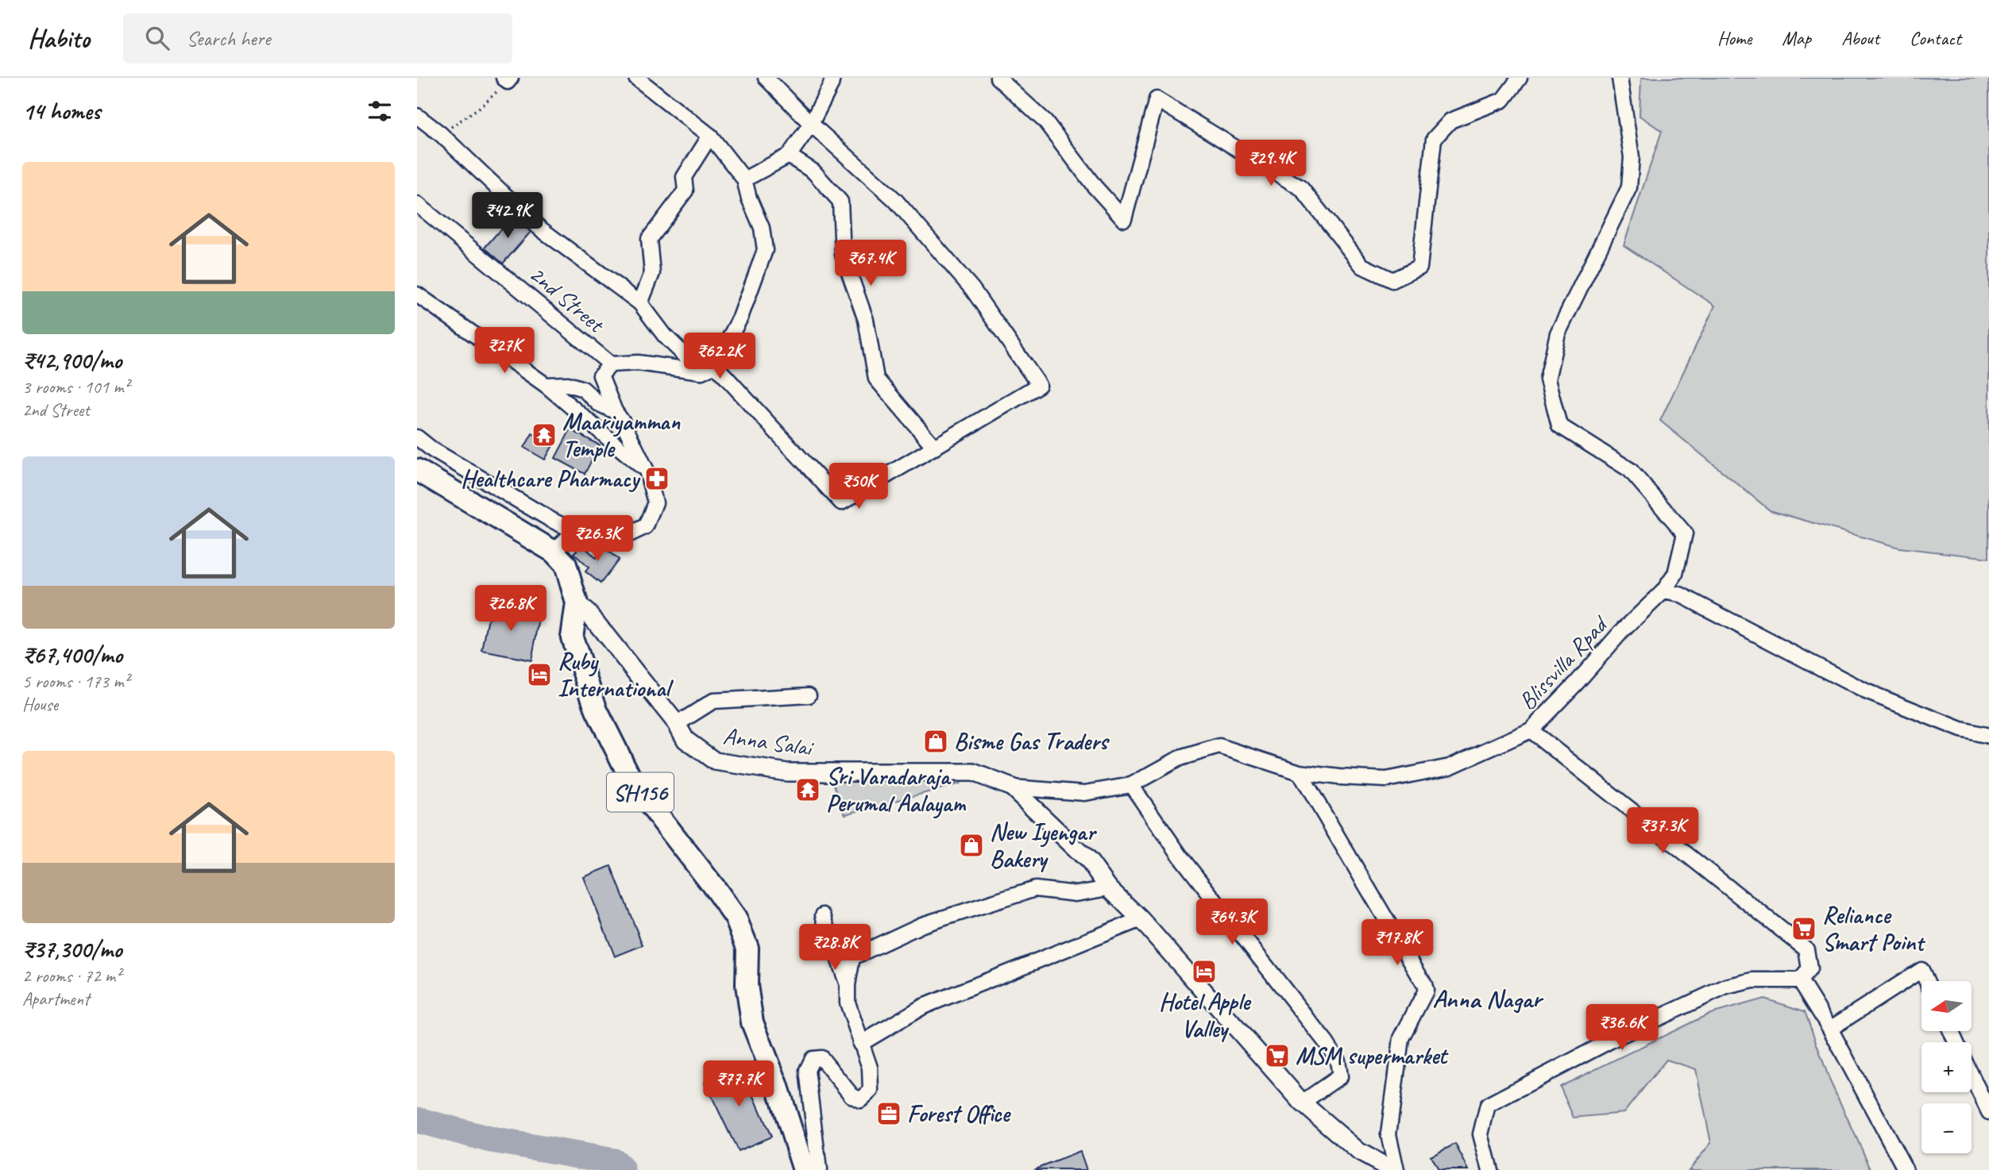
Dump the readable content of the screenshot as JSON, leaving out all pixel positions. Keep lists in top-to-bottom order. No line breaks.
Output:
{"streets":{"main road":["SH156"],"street":["2nd Street","Blissvilla Rpad","Anna Salai"]},"crossings":[["Blissvilla Rpad","Anna Salai"],["Anna Salai","SH156"]],"districts":["Anna Nagar"],"places":{"temple":["Maariyamman Temple","Sri Varadaraja Perumal Aalayam"],"pharmacy":["Healthcare Pharmacy"],"hotel":["Ruby International","Hotel Apple Valley"],"shop":["Bisme Gas Traders","New Iyengar Bakery"],"supermarket":["Reliance Smart Point","MSM supermarket"],"office":["Forest Office"]},"north":"left","page":{"header":"Habito","search":"Search here","nav":["Home","Map","About","Contact"],"heading":"14 homes","price":["₹29.4K","₹42.9K","₹67.4K","₹27K","₹62.2K","₹50K","₹26.3K","₹26.8K","₹37.3K","₹64.3K","₹17.8K","₹28.8K","₹36.6K","₹77.7K"],"list":[{"name":"₹42,900/mo","note":"3 rooms · 101 m² · 2nd Street"},{"name":"₹67,400/mo","note":"5 rooms · 173 m² · House"},{"name":"₹37,300/mo","note":"2 rooms · 72 m² · Apartment"}],"map_buttons":["+","−"]}}
